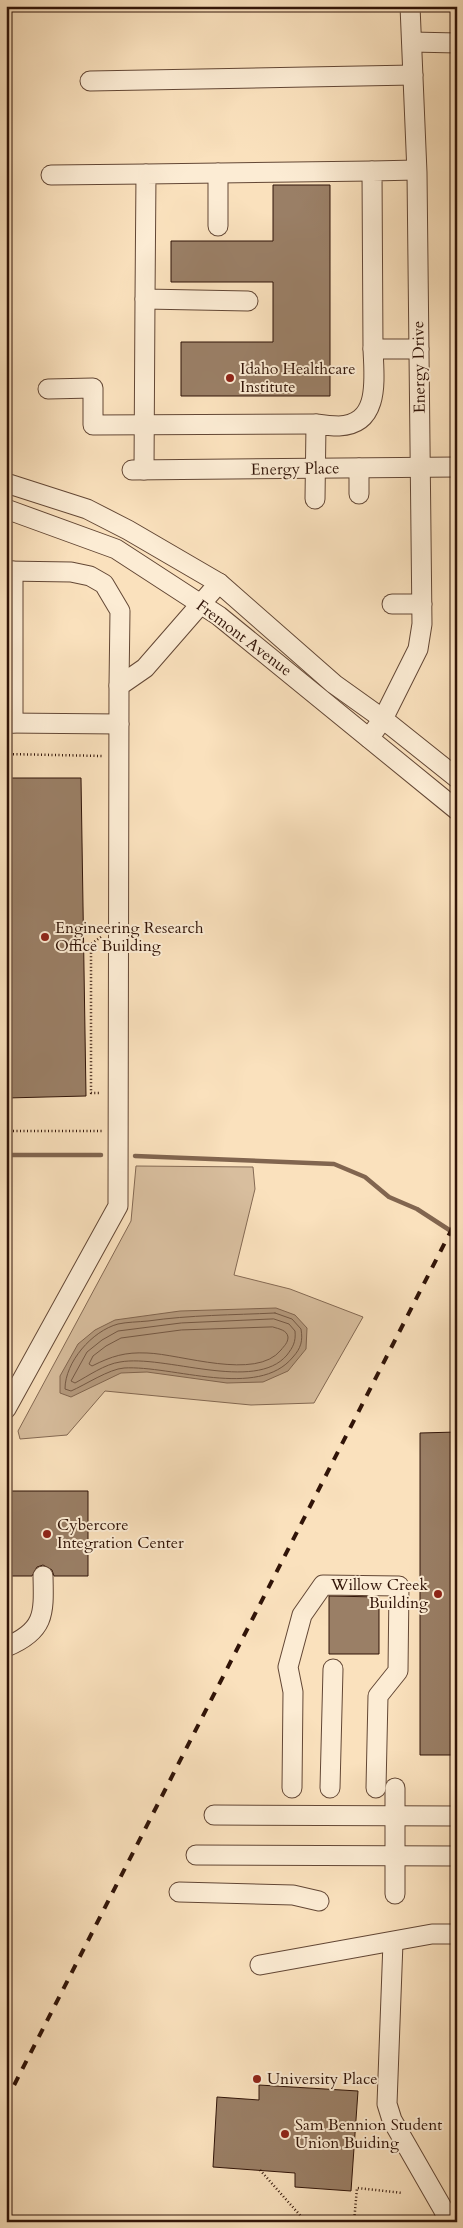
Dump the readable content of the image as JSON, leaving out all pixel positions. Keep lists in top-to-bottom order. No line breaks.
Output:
{"streets":{"street":["Energy Drive","Energy Place","Fremont Avenue"]},"crossings":[["Energy Drive","Energy Place"],["Energy Drive","Fremont Avenue"]],"places":["Idaho Healthcare Institute","Engineering Research Office Building","Cybercore Integration Center","Willow Creek Building","University Place","Sam Bennion Student Union Buiding"]}
